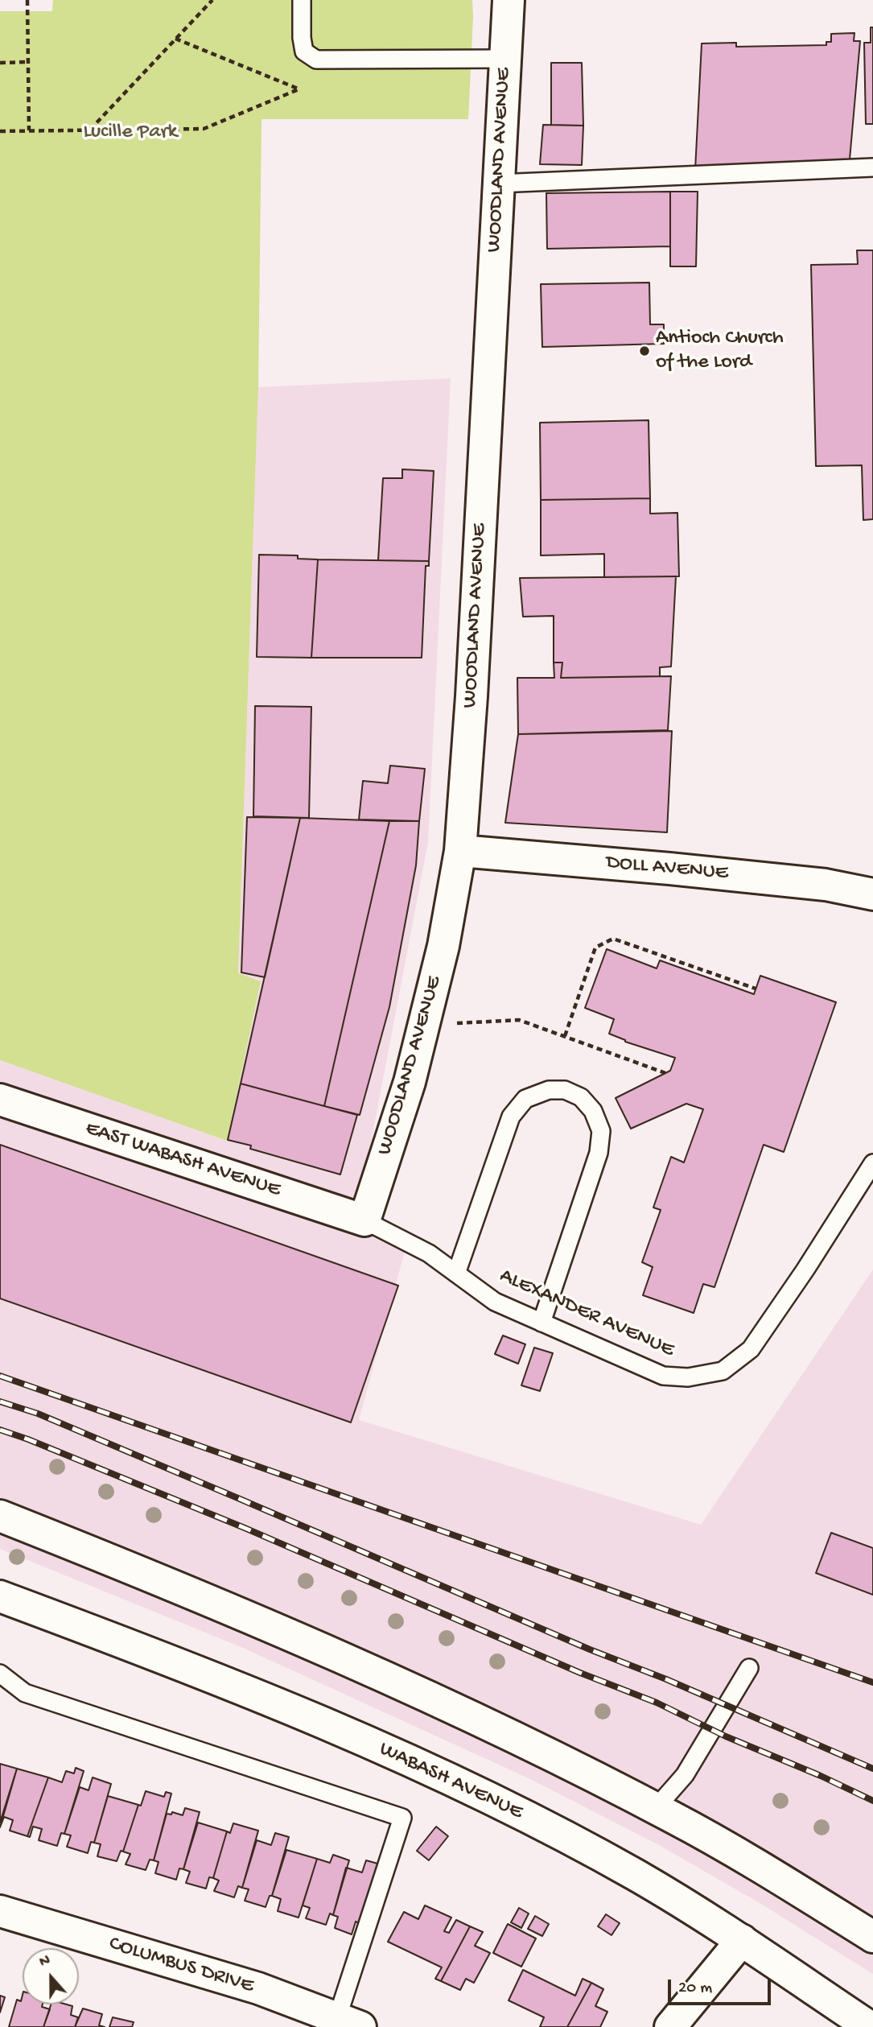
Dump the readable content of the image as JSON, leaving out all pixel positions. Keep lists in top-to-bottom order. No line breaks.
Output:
{"streets":{"street":["WOODLAND AVENUE","DOLL AVENUE","EAST WABASH AVENUE","WABASH AVENUE","COLUMBUS DRIVE"],"lane":["ALEXANDER AVENUE"]},"crossings":[["WOODLAND AVENUE","DOLL AVENUE"],["WOODLAND AVENUE","EAST WABASH AVENUE"],["WOODLAND AVENUE","ALEXANDER AVENUE"],["EAST WABASH AVENUE","ALEXANDER AVENUE"]],"parks":["Lucille Park"],"places":["Antioch Church of the Lord"],"scale_bar":"20 m","north":"top"}
